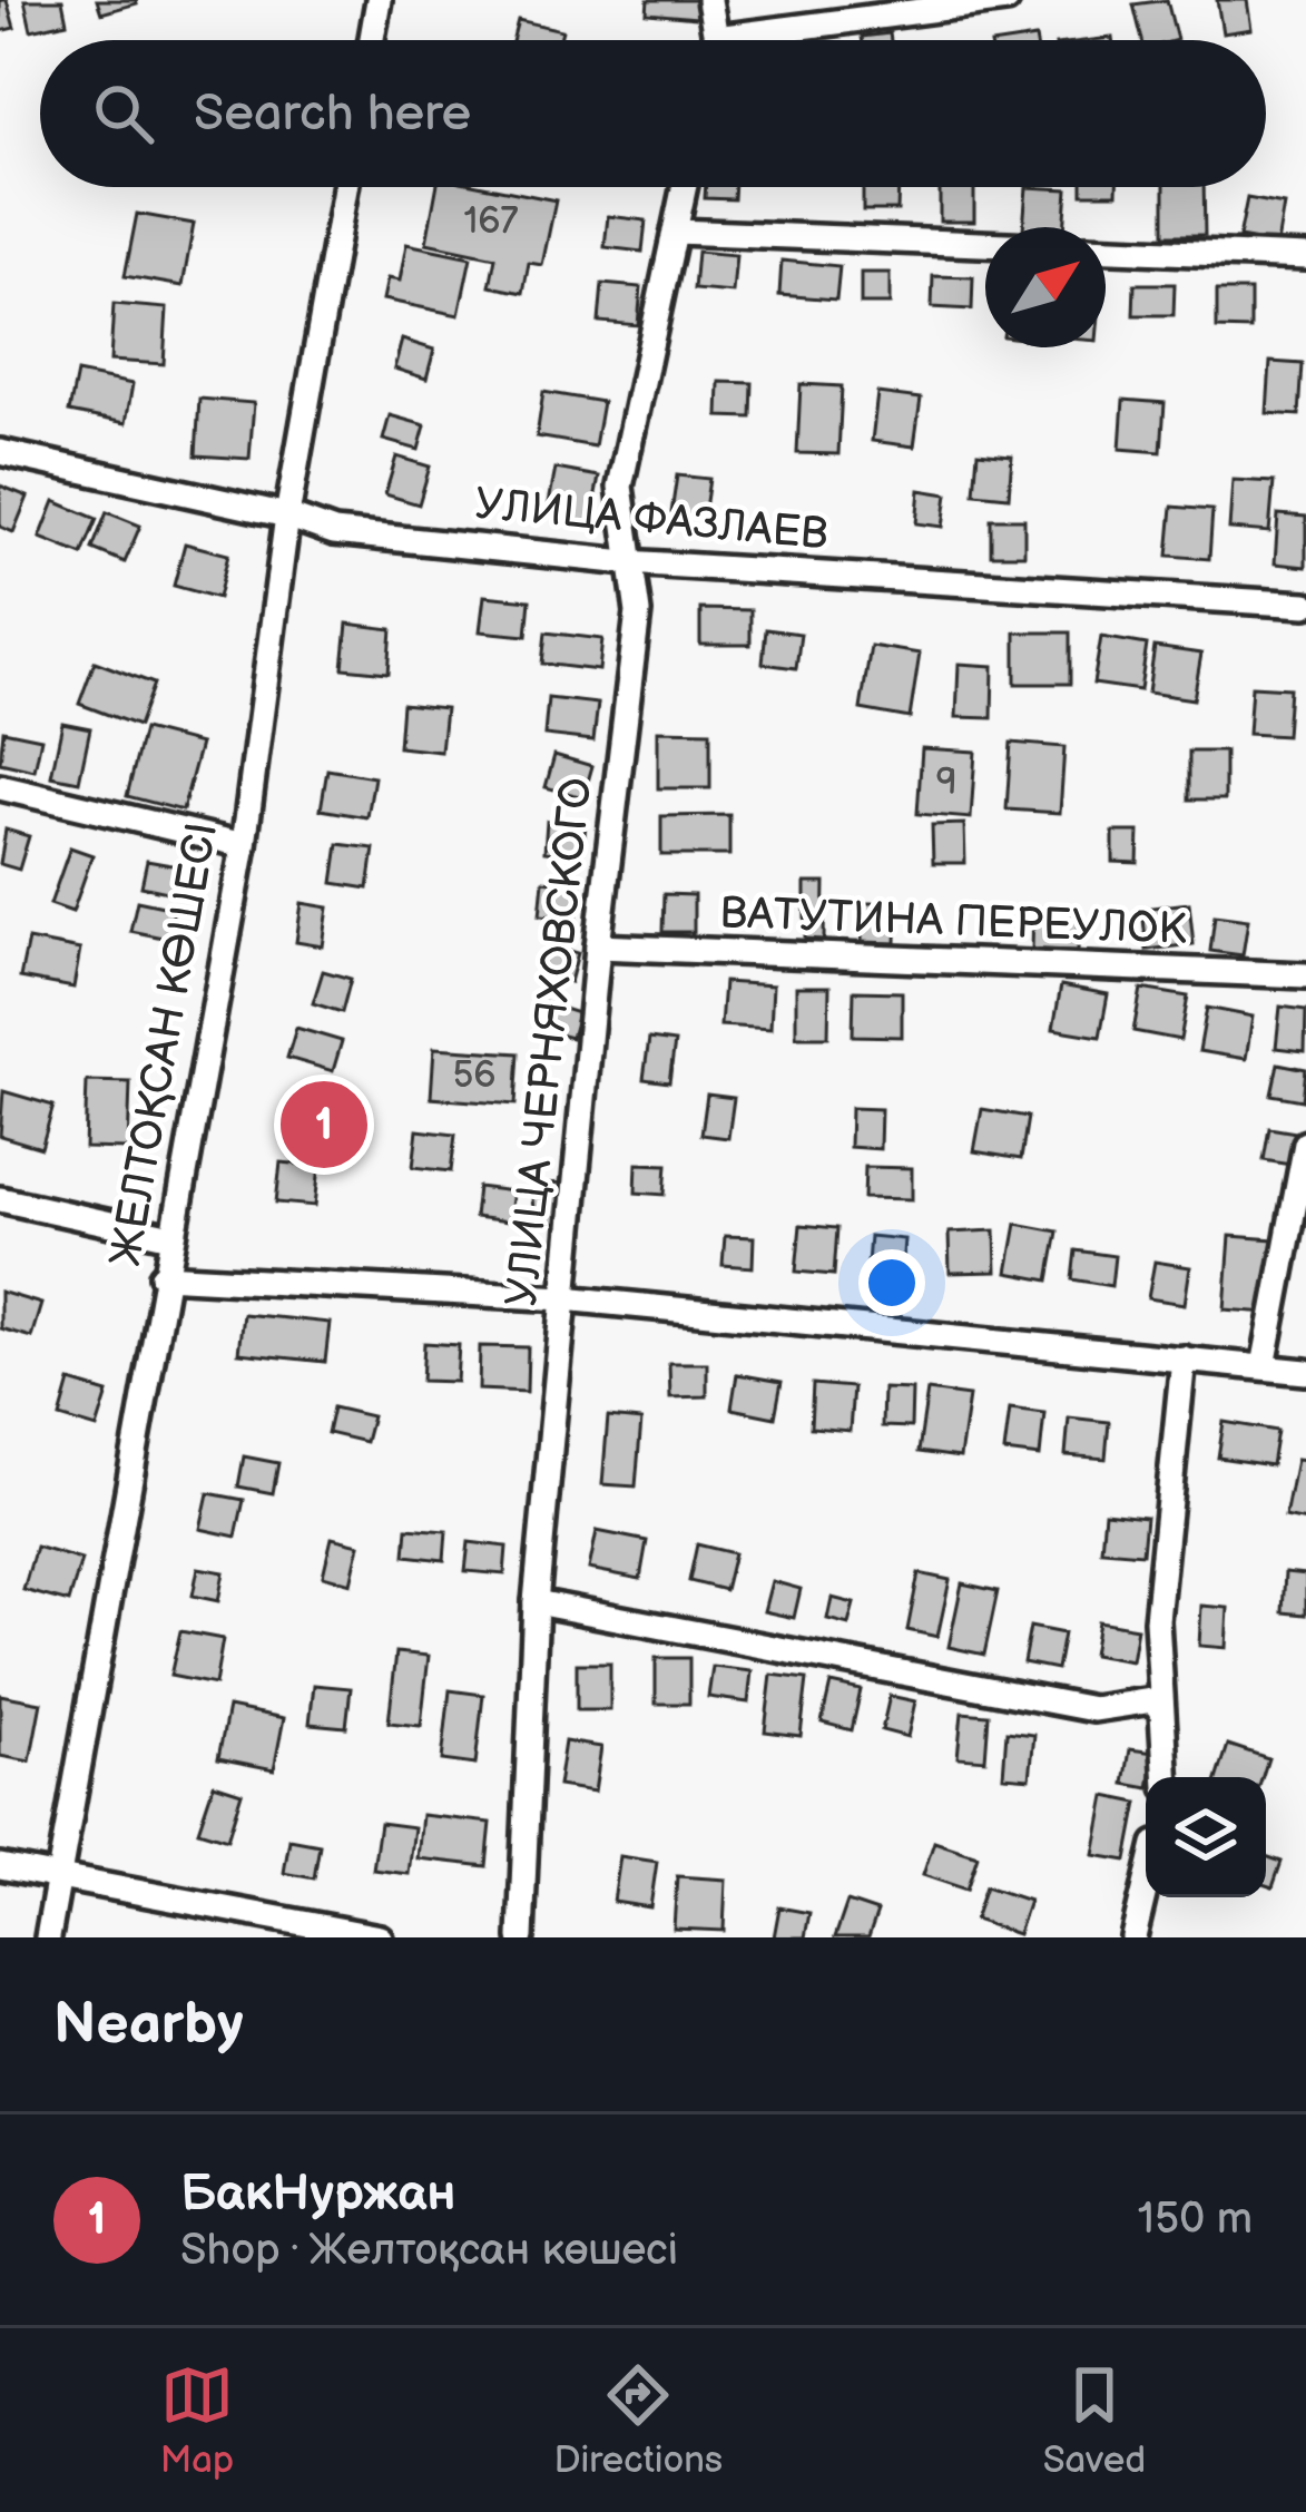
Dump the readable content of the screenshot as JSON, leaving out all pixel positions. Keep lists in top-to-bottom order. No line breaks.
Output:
{"streets":{"street":["УЛИЦА ФАЗЛАЕВ","ВАТУТИНА ПЕРЕУЛОК","УЛИЦА ЧЕРНЯХОВСКОГО","ЖЕЛТОҚСАН КӨШЕСІ"]},"crossings":[["УЛИЦА ФАЗЛАЕВ","УЛИЦА ЧЕРНЯХОВСКОГО"],["УЛИЦА ФАЗЛАЕВ","ЖЕЛТОҚСАН КӨШЕСІ"],["ВАТУТИНА ПЕРЕУЛОК","УЛИЦА ЧЕРНЯХОВСКОГО"]],"house_numbers":["167","9","56"],"north":"top right","page":{"search":"Search here","pins":"1","heading":"Nearby","list":[{"mark":"1","name":"БакНуржан","note":"Shop · Желтоқсан көшесі","value":"150 m"}],"nav":["Map","Directions","Saved"]}}
